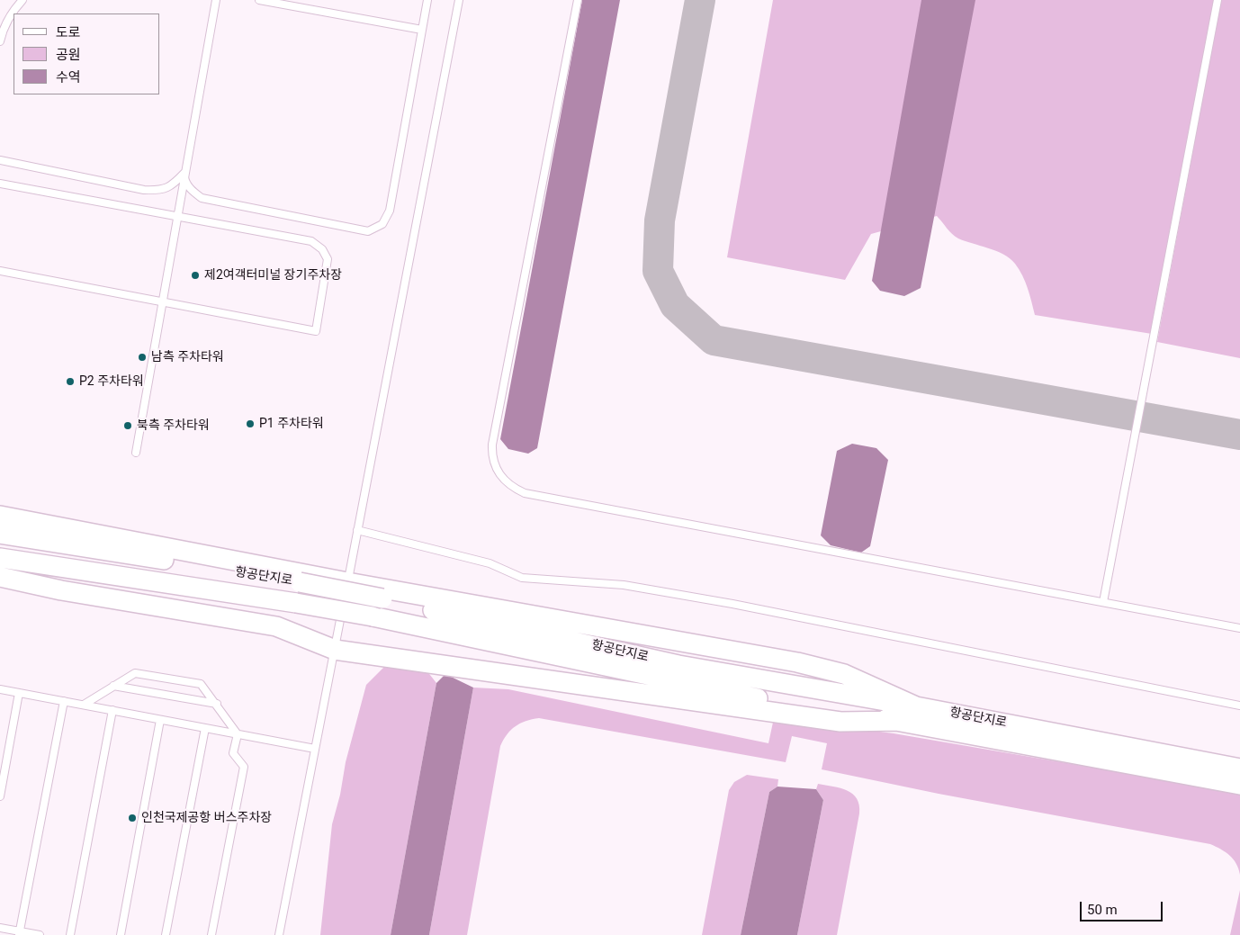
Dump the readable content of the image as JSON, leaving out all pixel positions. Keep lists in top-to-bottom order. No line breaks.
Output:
{"streets":{"street":["항공단지로"]},"places":["제2여객터미널 장기주차장","남측 주차타워","P2 주차타워","P1 주차타워","북측 주차타워","인천국제공항 버스주차장"],"legend":["도로","공원","수역"],"scale_bar":"50 m"}
